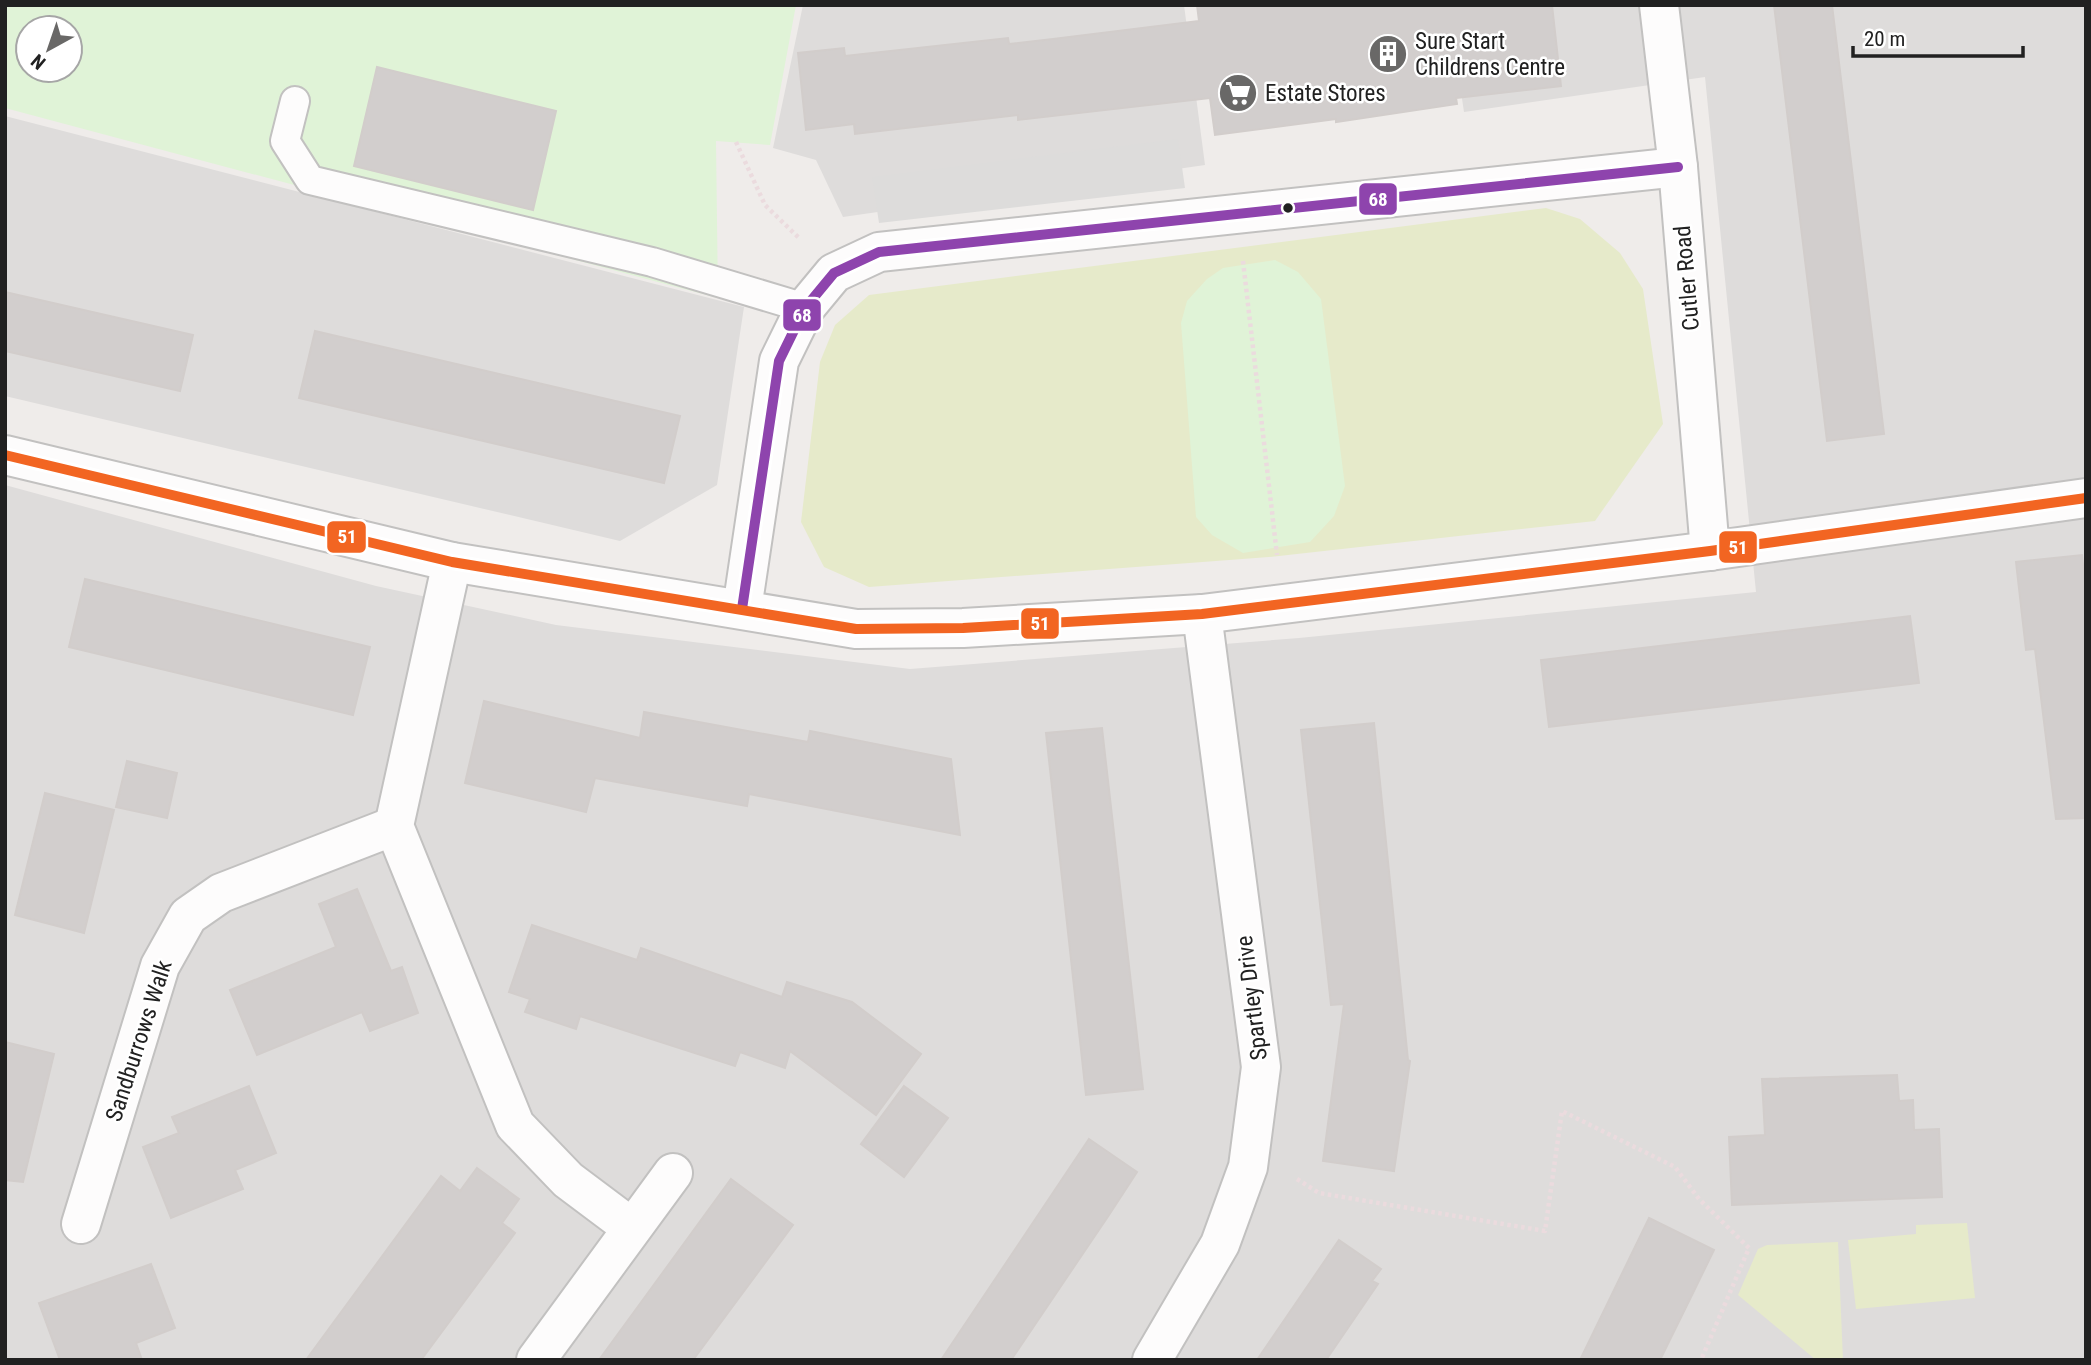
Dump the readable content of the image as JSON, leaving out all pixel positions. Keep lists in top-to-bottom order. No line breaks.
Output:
{"streets":{"street":["Cutler Road","Spartley Drive","Sandburrows Walk"]},"places":{"building":["Sure Start Childrens Centre"],"supermarket":["Estate Stores"]},"lines":["transit line 68","transit line 51"],"scale_bar":"20 m","north":"bottom left"}
